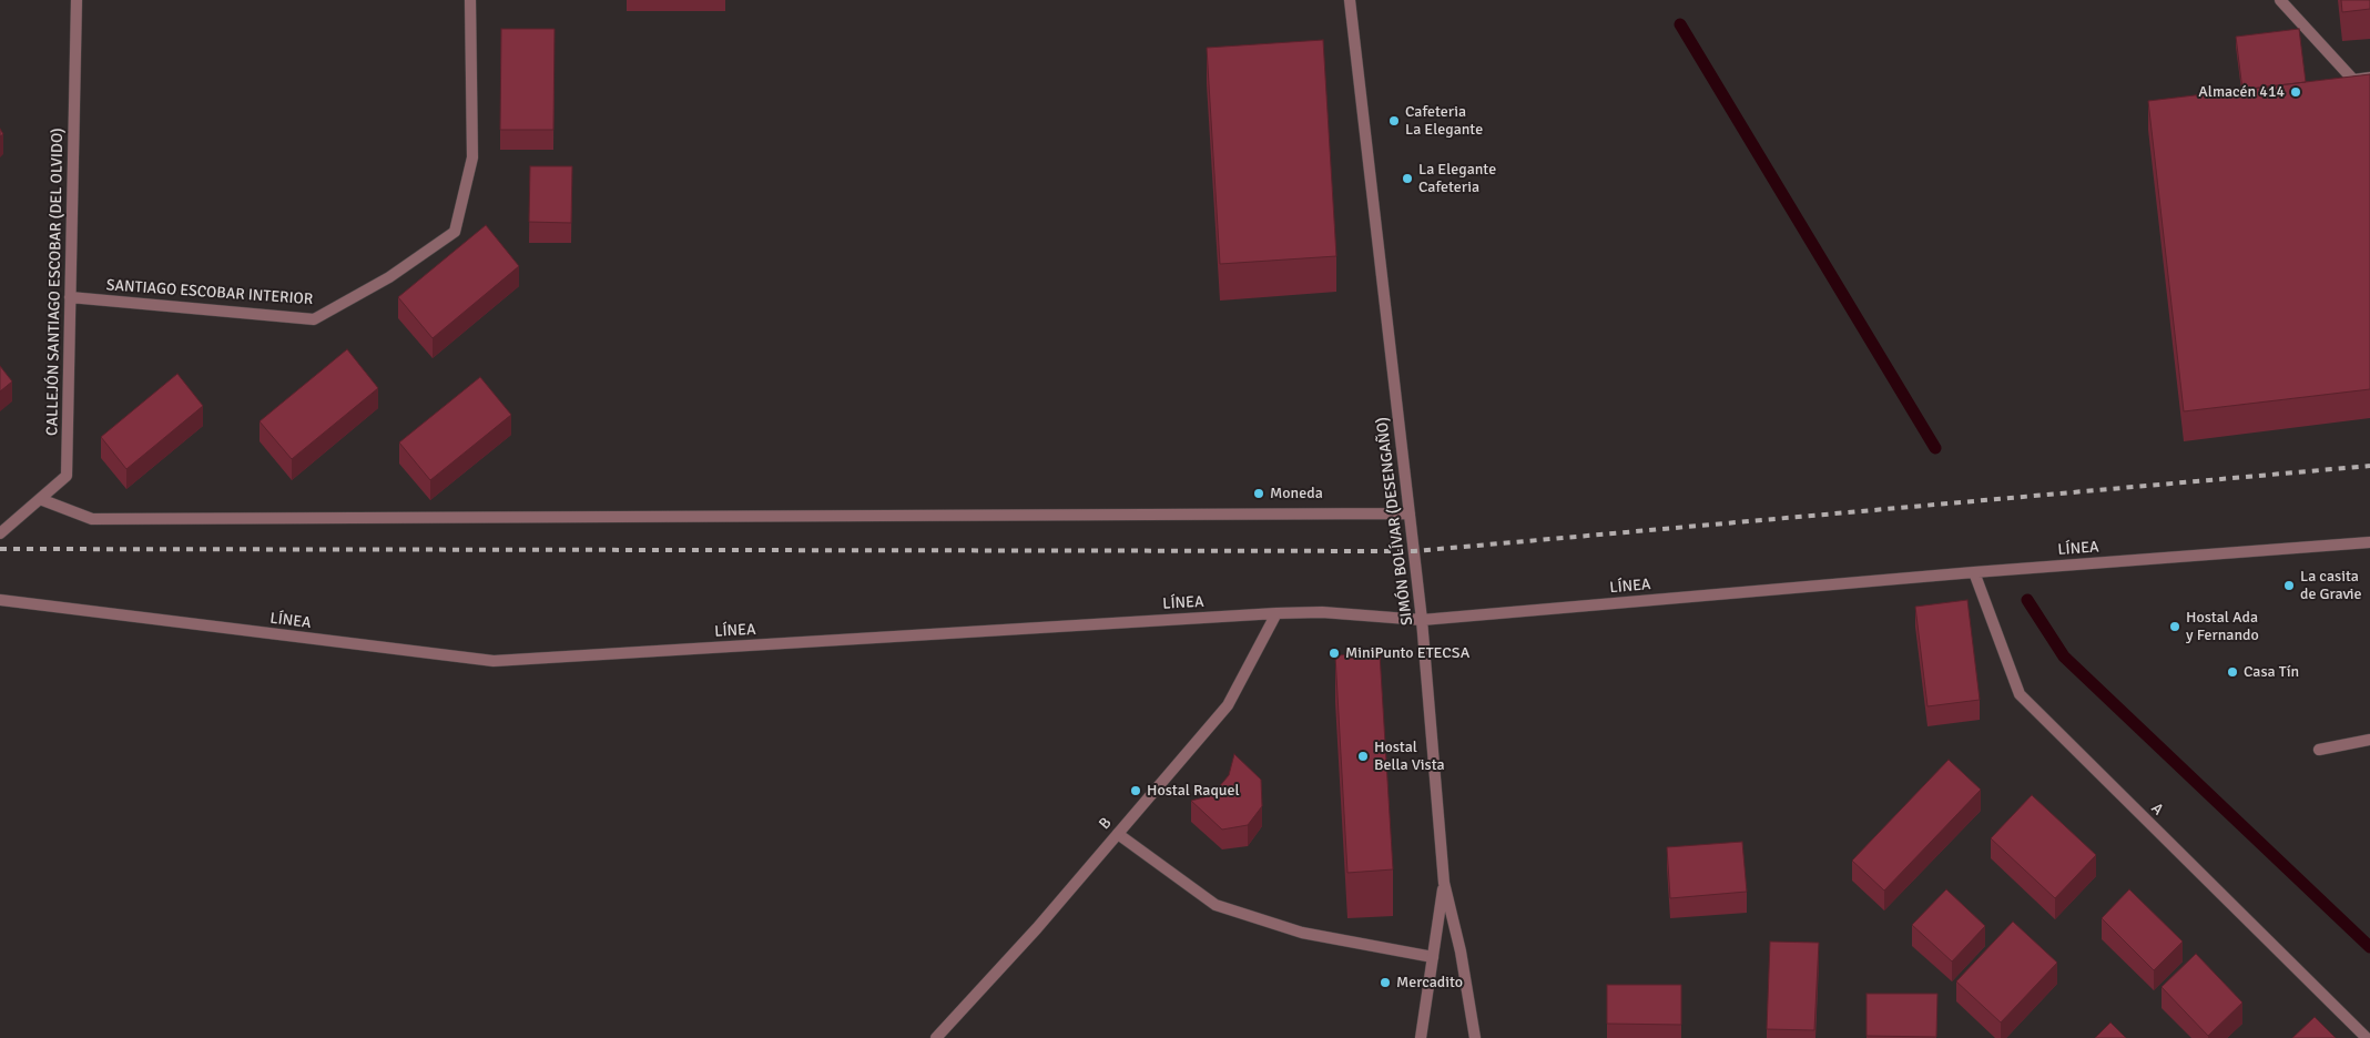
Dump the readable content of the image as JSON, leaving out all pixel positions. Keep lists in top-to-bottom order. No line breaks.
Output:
{"streets":{"street":["CALLEJÓN SANTIAGO ESCOBAR (DEL OLVIDO)","SANTIAGO ESCOBAR INTERIOR","SIMÓN BOLÍVAR (DESENGAÑO)","LÍNEA","A","B"]},"crossings":[["CALLEJÓN SANTIAGO ESCOBAR (DEL OLVIDO)","SANTIAGO ESCOBAR INTERIOR"],["SIMÓN BOLÍVAR (DESENGAÑO)","LÍNEA"],["LÍNEA","A"],["LÍNEA","B"]],"places":["Almacén 414","Cafeteria La Elegante","La Elegante Cafeteria","Moneda","La casita de Gravie","Hostal Ada y Fernando","MiniPunto ETECSA","Casa Tín","Hostal Bella Vista","Hostal Raquel","Mercadito"]}
